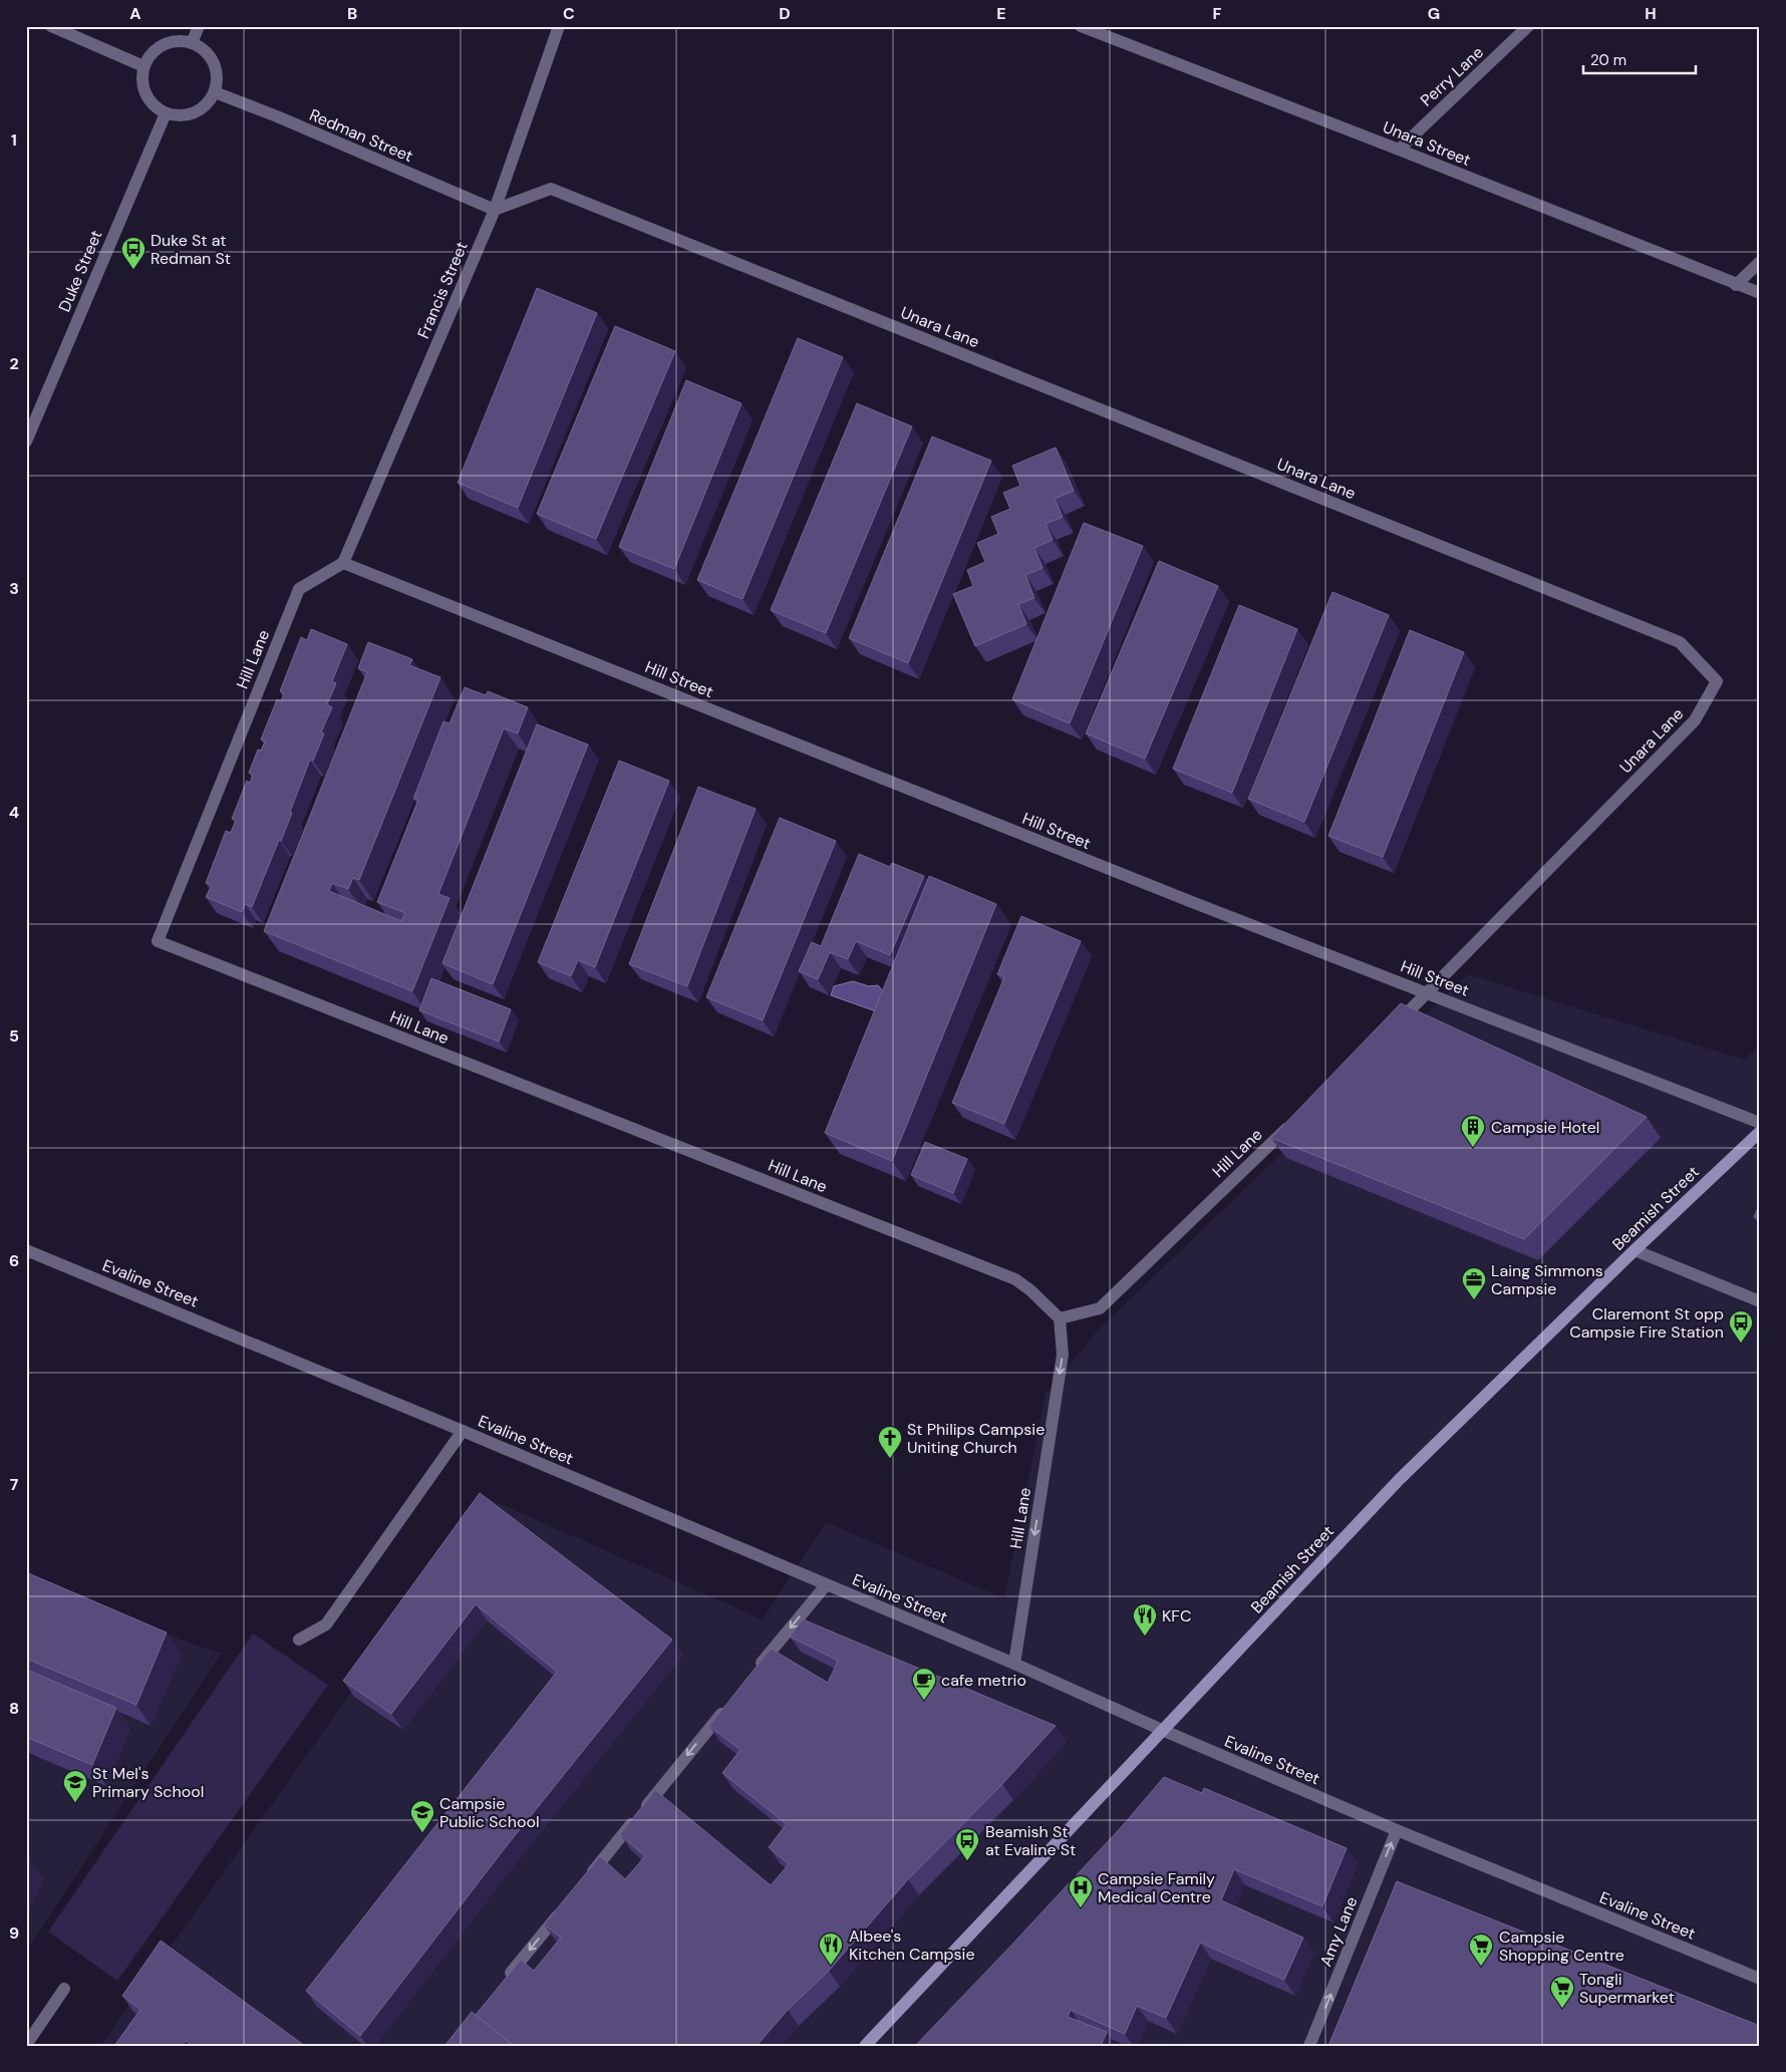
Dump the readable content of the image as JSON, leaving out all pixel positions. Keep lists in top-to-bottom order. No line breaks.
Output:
{"streets":{"main road":["Beamish Street"],"street":["Perry Lane","Redman Street","Unara Street","Duke Street","Francis Street","Unara Lane","Hill Lane","Hill Street","Evaline Street","Amy Lane"]},"crossings":[["Perry Lane","Unara Street"],["Redman Street","Duke Street"],["Redman Street","Francis Street"],["Redman Street","Unara Lane"],["Francis Street","Unara Lane"],["Francis Street","Hill Lane"],["Francis Street","Hill Street"],["Unara Lane","Hill Street"],["Hill Lane","Hill Street"],["Hill Lane","Evaline Street"],["Beamish Street","Evaline Street"],["Evaline Street","Amy Lane"]],"one_way":["Amy Lane"],"places":{"bus stop":["Duke St at Redman St","Claremont St opp Campsie Fire Station","Beamish St at Evaline St"],"building":["Campsie Hotel"],"office":["Laing Simmons Campsie"],"church":["St Philips Campsie Uniting Church"],"restaurant":["KFC","Albee's Kitchen Campsie"],"cafe":["cafe metrio"],"school or university":["St Mel's Primary School","Campsie Public School"],"hospital":["Campsie Family Medical Centre"],"supermarket":["Campsie Shopping Centre","Tongli Supermarket"]},"scale_bar":"20 m","grid":{"columns":["A","B","C","D","E","F","G","H"],"rows":["1","2","3","4","5","6","7","8","9"]}}
